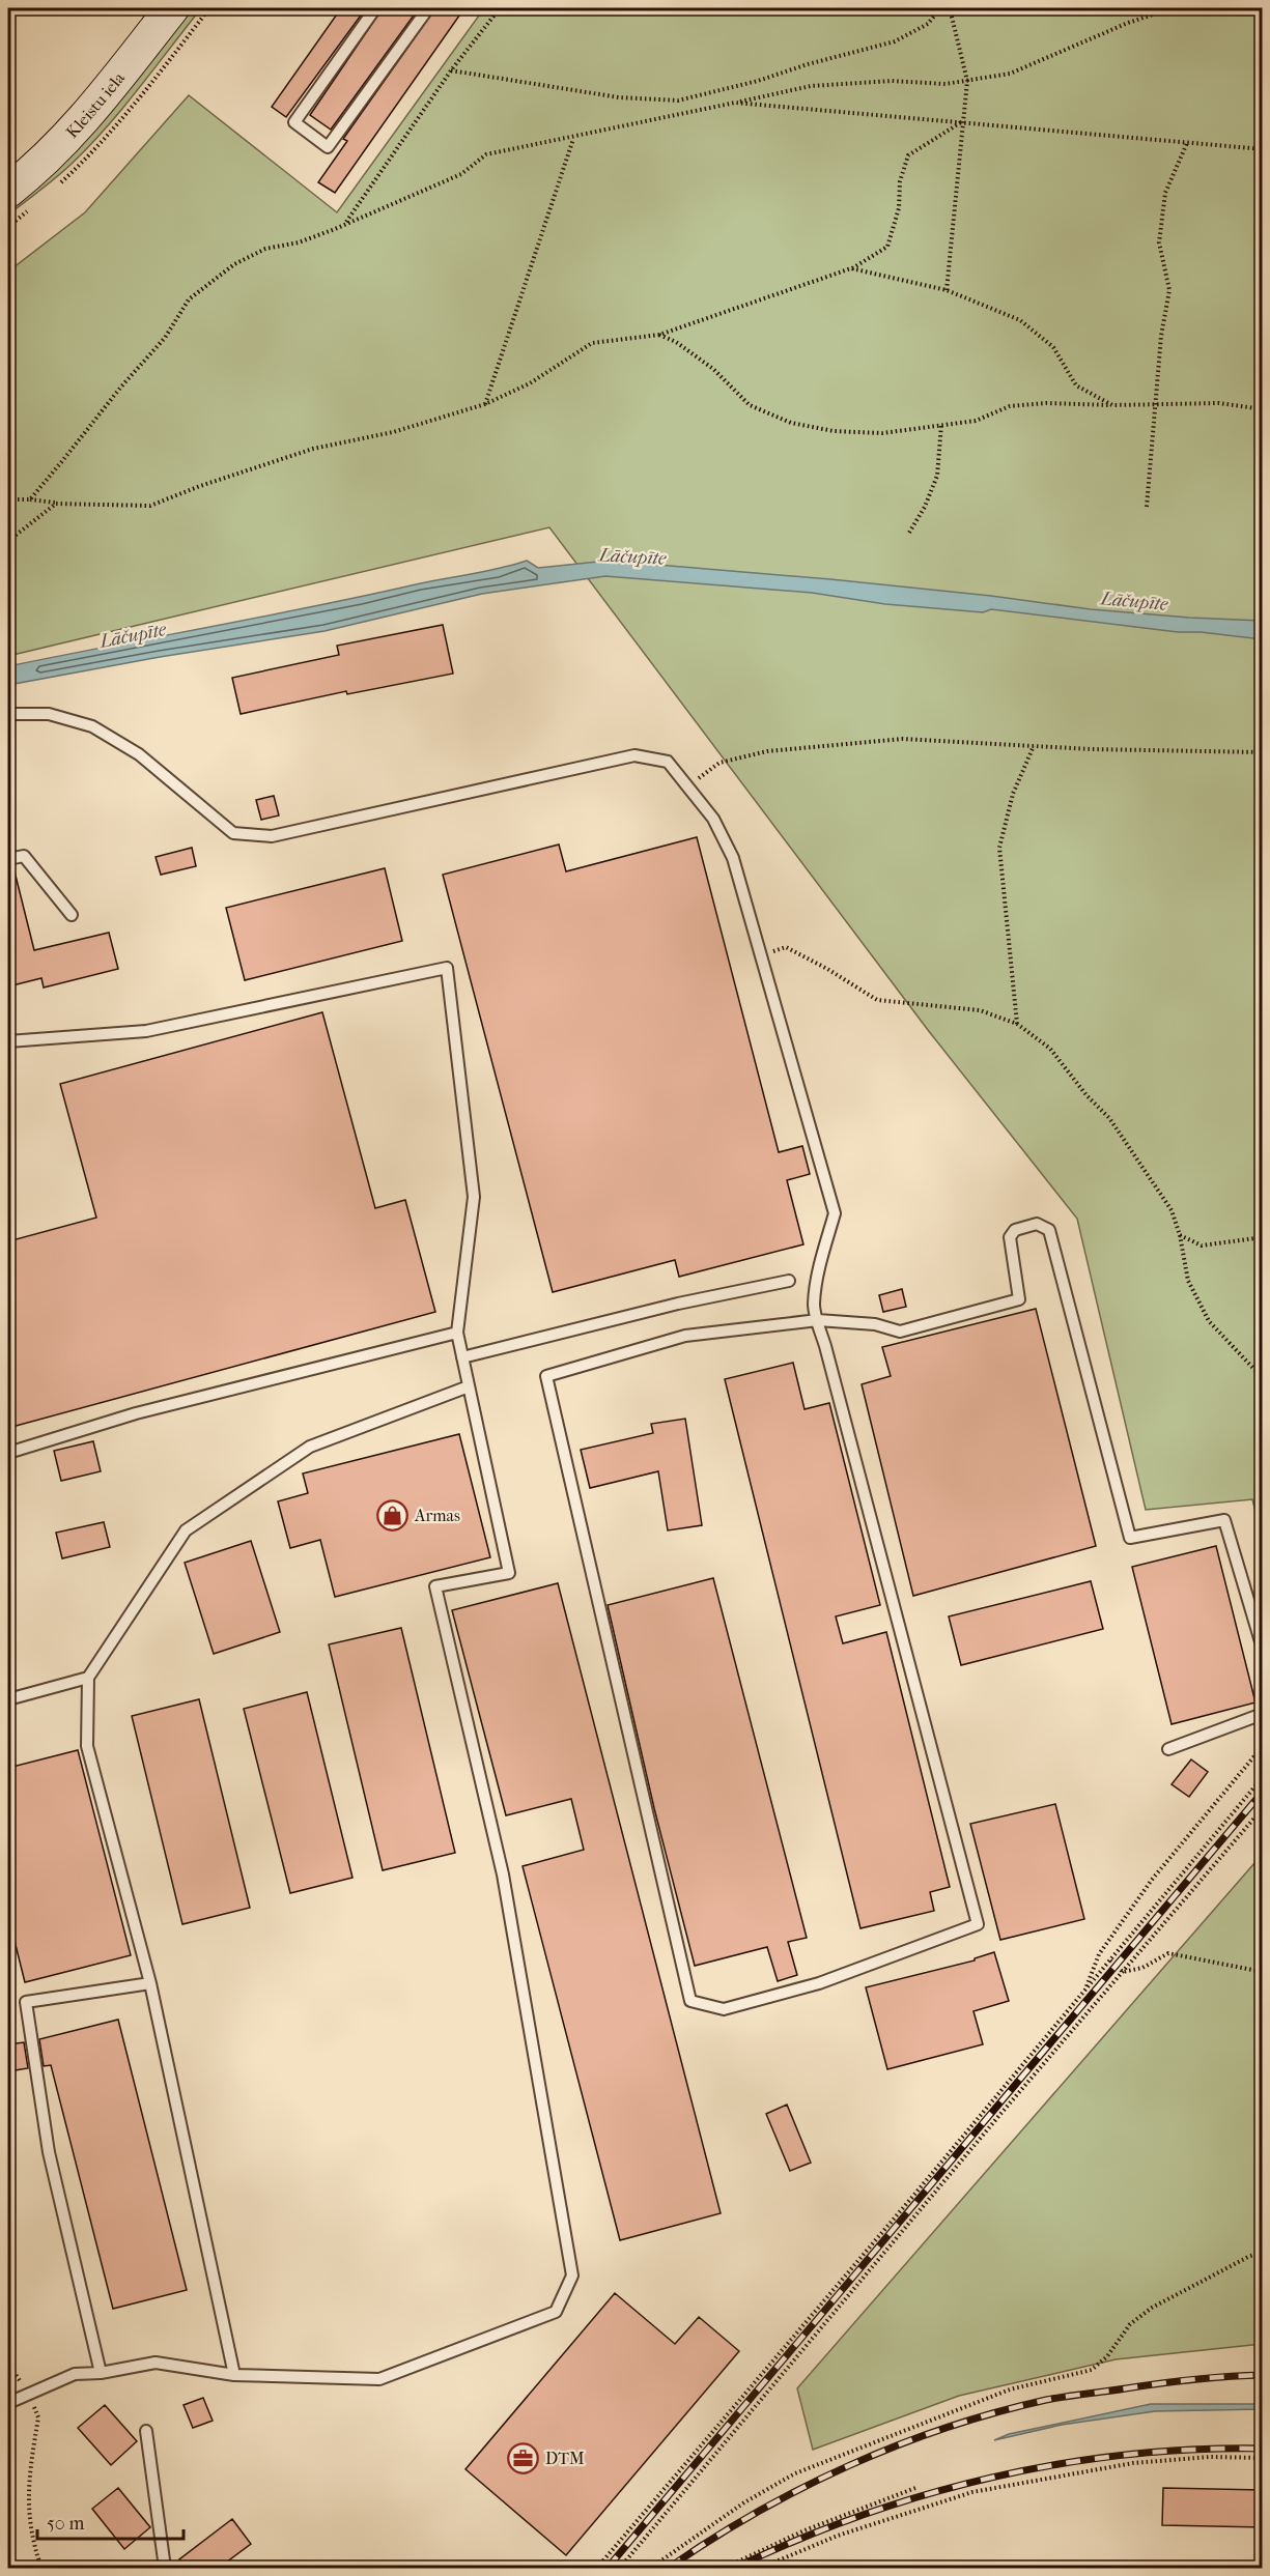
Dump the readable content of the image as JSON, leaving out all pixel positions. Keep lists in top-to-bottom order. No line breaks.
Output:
{"streets":{"main road":["Kleistu iela"]},"water":["Lāčupīte"],"places":{"shop":["Armas"],"office":["DTM"]},"scale_bar":"50 m"}
